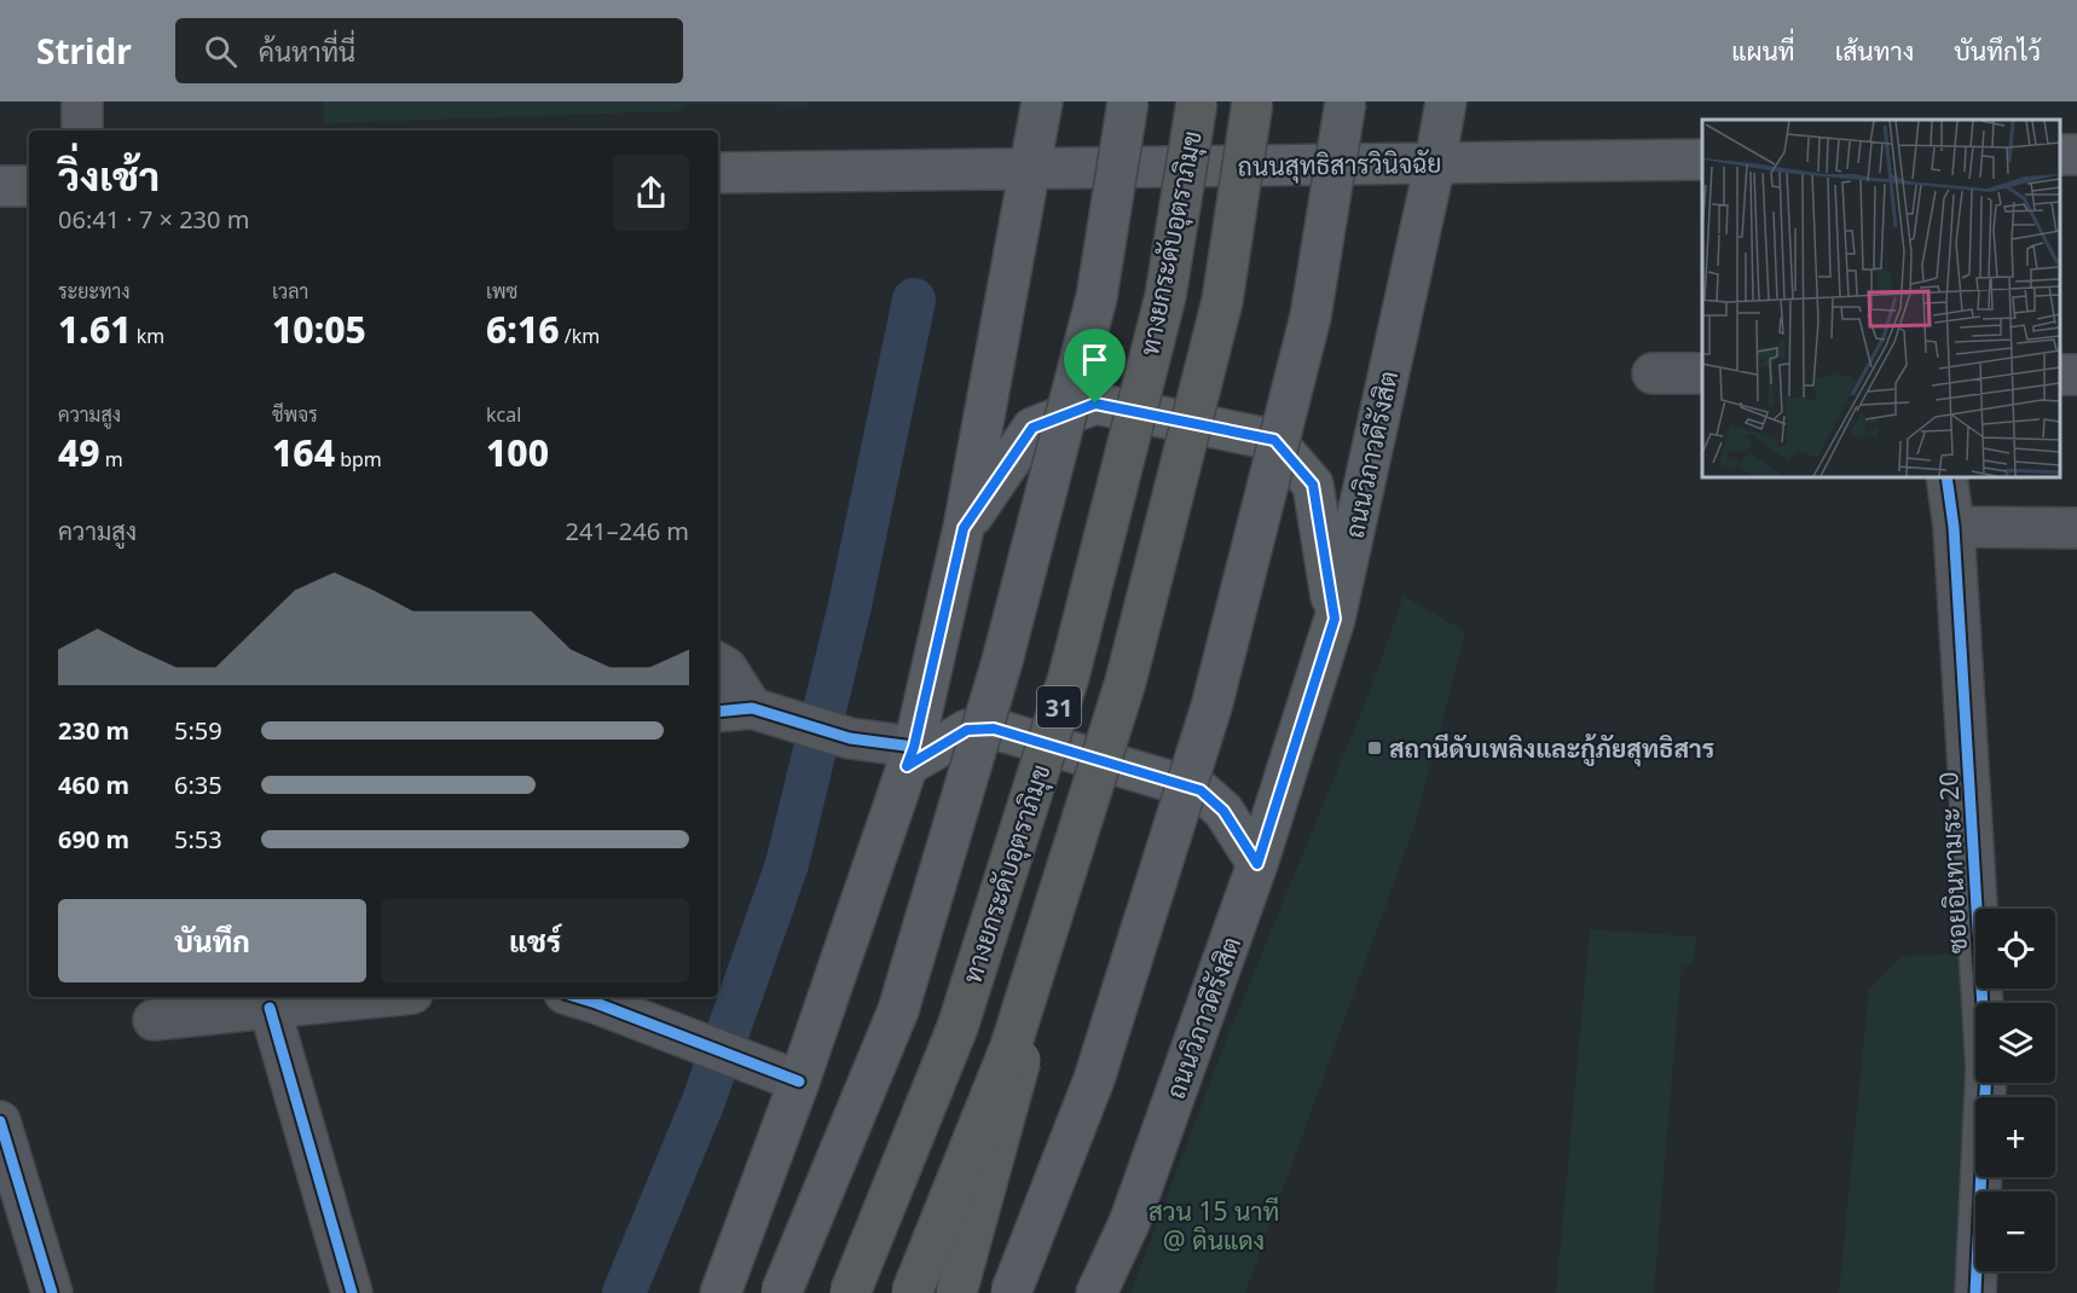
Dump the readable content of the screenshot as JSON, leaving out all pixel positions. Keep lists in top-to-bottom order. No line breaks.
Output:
{"streets":{"highway":["ทางยกระดับอุตราภิมุข","31"],"main road":["ถนนสุทธิสารวินิจฉัย","ถนนวิภาวดีรังสิต"],"street":["ซอยอินทามระ 20"]},"crossings":[["ถนนสุทธิสารวินิจฉัย","ถนนวิภาวดีรังสิต"]],"parks":["สวน 15 นาที @ ดินแดง"],"places":{"transit":["สถานีดับเพลิงและกู้ภัยสุทธิสาร"]},"page":{"header":"Stridr","search":"ค้นหาที่นี่","nav":["แผนที่","เส้นทาง","บันทึกไว้"],"heading":["วิ่งเช้า","06:41 · 7 × 230 m"],"stats":[["ระยะทาง","1.61 km"],["เวลา","10:05"],["เพซ","6:16 /km"],["ความสูง","49 m"],["ชีพจร","164 bpm"],["kcal","100"]],"chart":["ความสูง","241–246 m"],"list":[{"name":"230 m","note":"5:59"},{"name":"460 m","note":"6:35"},{"name":"690 m","note":"5:53"}],"buttons":["บันทึก","แชร์"],"map_buttons":["+","−"]}}
